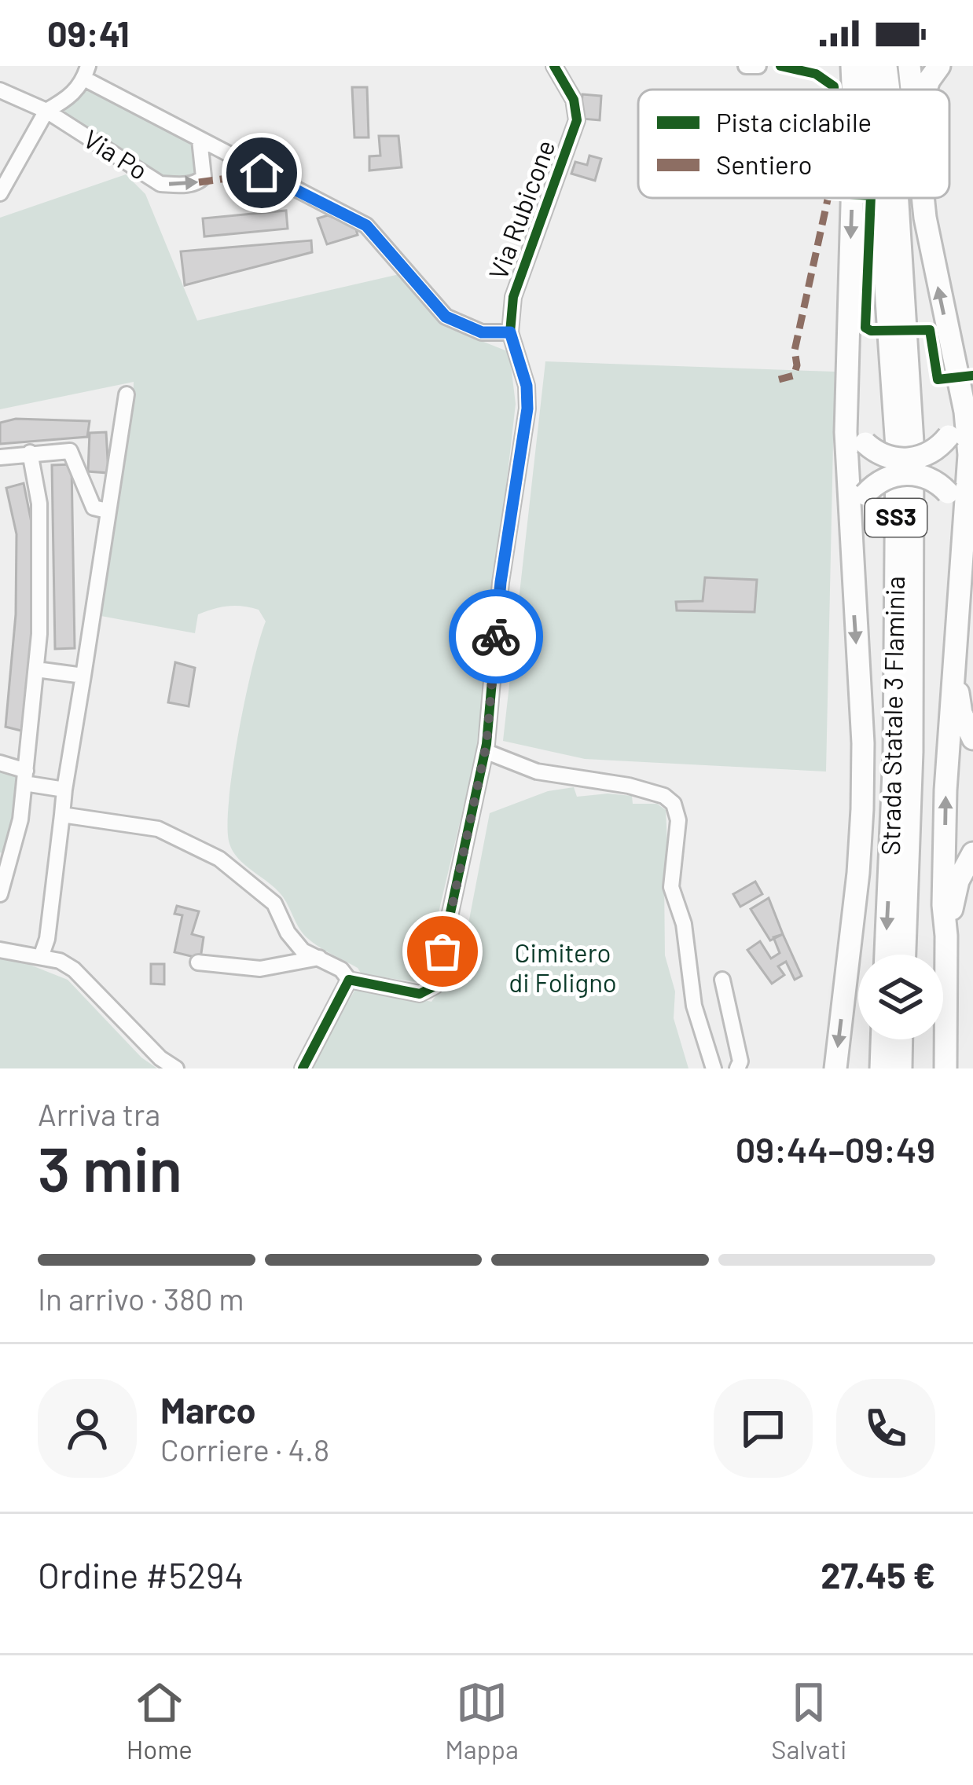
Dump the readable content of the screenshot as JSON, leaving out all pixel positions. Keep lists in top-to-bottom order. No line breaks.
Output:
{"streets":{"highway":["SS3","Strada Statale 3 Flaminia"],"street":["Via Po","Via Rubicone"]},"crossings":[["Via Po","Via Rubicone"]],"parks":["Cimitero di Foligno"],"legend":["Pista ciclabile","Sentiero"],"page":{"status":"09:41","heading":["3 min","Arriva tra","09:44–09:49"],"panel":["Marco","Corriere · 4.8","Ordine #5294","27.45 €"],"bar":"In arrivo · 380 m","tabs":["Home","Mappa","Salvati"]}}
